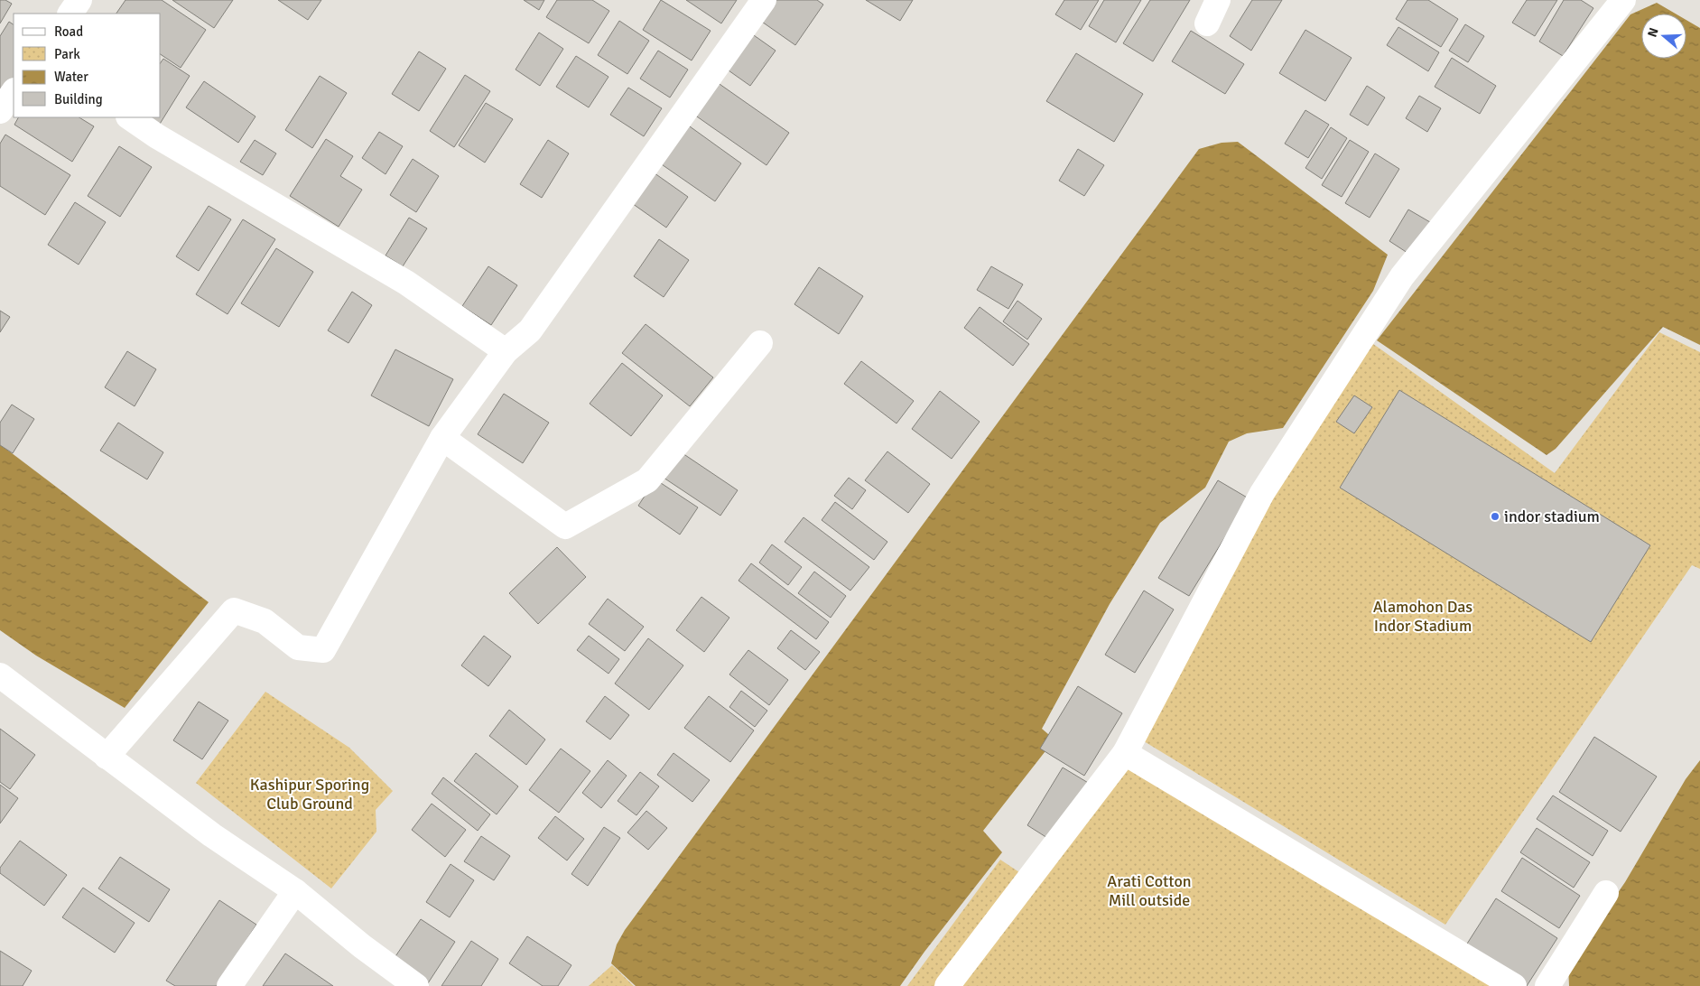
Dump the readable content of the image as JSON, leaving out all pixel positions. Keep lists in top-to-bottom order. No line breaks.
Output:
{"parks":["Alamohon Das Indor Stadium","Kashipur Sporing Club Ground","Arati Cotton Mill outside"],"places":["indor stadium"],"legend":["Road","Park","Water","Building"],"north":"left"}
